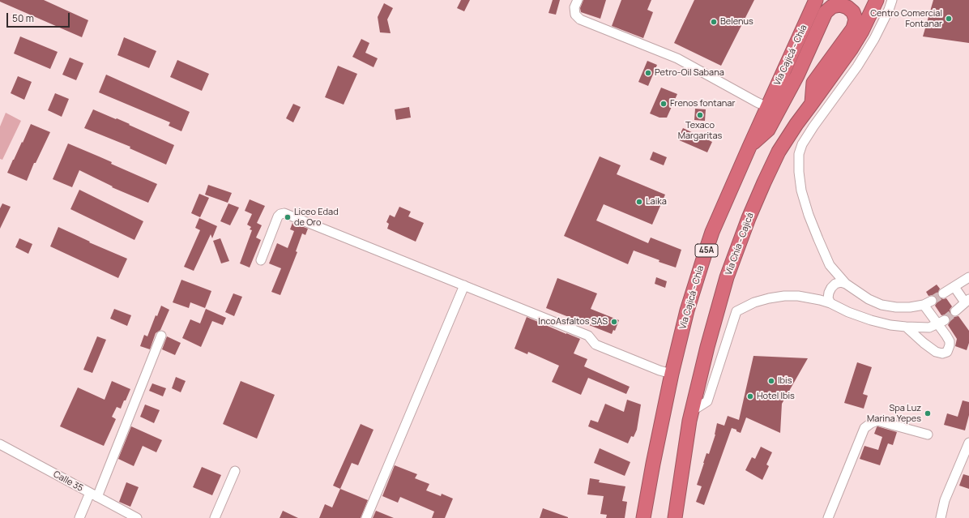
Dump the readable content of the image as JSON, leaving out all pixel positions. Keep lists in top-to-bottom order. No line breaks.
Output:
{"streets":{"highway":["Vía Cajicá - Chía","Vía Chía - Cajicá","45A"],"street":["Calle 35"]},"places":["Centro Comercial Fontanar","Belenus","Petro-Oil Sabana","Frenos fontanar","Texaco Margaritas","Laika","Liceo Edad de Oro","IncoAsfaltos SAS","Ibis","Hotel Ibis","Spa Luz Marina Yepes"],"scale_bar":"50 m"}
